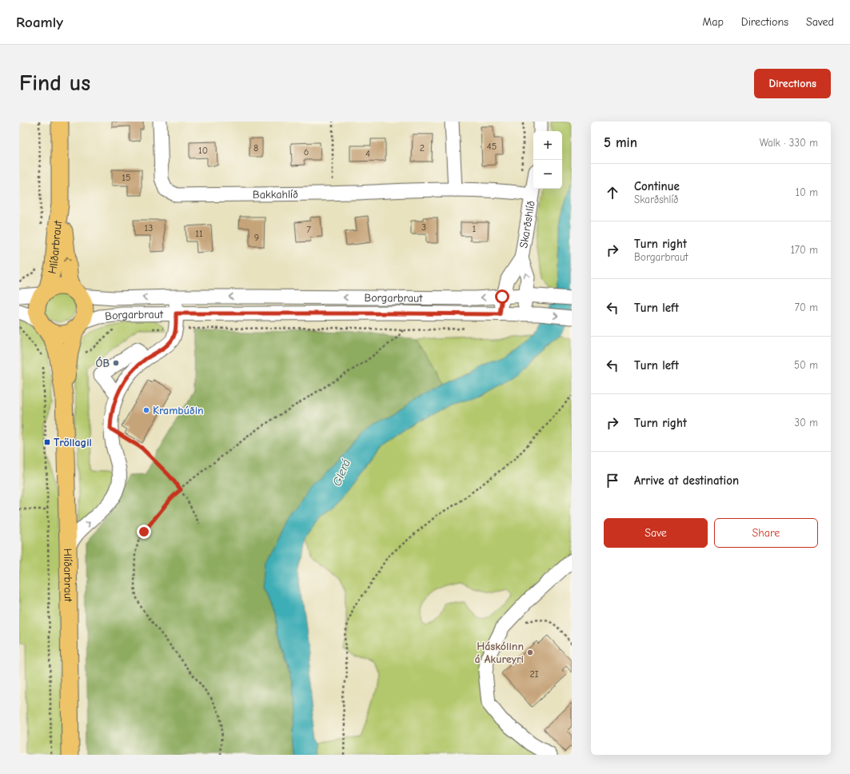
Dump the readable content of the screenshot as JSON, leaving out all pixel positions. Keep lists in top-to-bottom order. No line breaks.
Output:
{"streets":{"main road":["Hlíðarbraut"],"street":["Bakkahlíð","Skarðshlíð","Borgarbraut"]},"crossings":[["Bakkahlíð","Skarðshlíð"],["Skarðshlíð","Borgarbraut"],["Hlíðarbraut","Borgarbraut"]],"water":["Glerá"],"places":{"other":["ÓB","Krambúðin","Háskólinn á Akureyri"],"transit":["Tröllagil"]},"house_numbers":["45","8","2","10","6","4","15","3","13","1","7","11","9","2I"],"page":{"header":"Roamly","nav":["Map","Directions","Saved"],"buttons":["Directions",["Save","Share"]],"title":"Find us","heading":["5 min","Walk · 330 m"],"map_buttons":["+","−"],"list":[["Continue","Skarðshlíð","10 m"],["Turn right","Borgarbraut","170 m"],["Turn left","70 m"],["Turn left","50 m"],["Turn right","30 m"],"Arrive at destination"]}}
